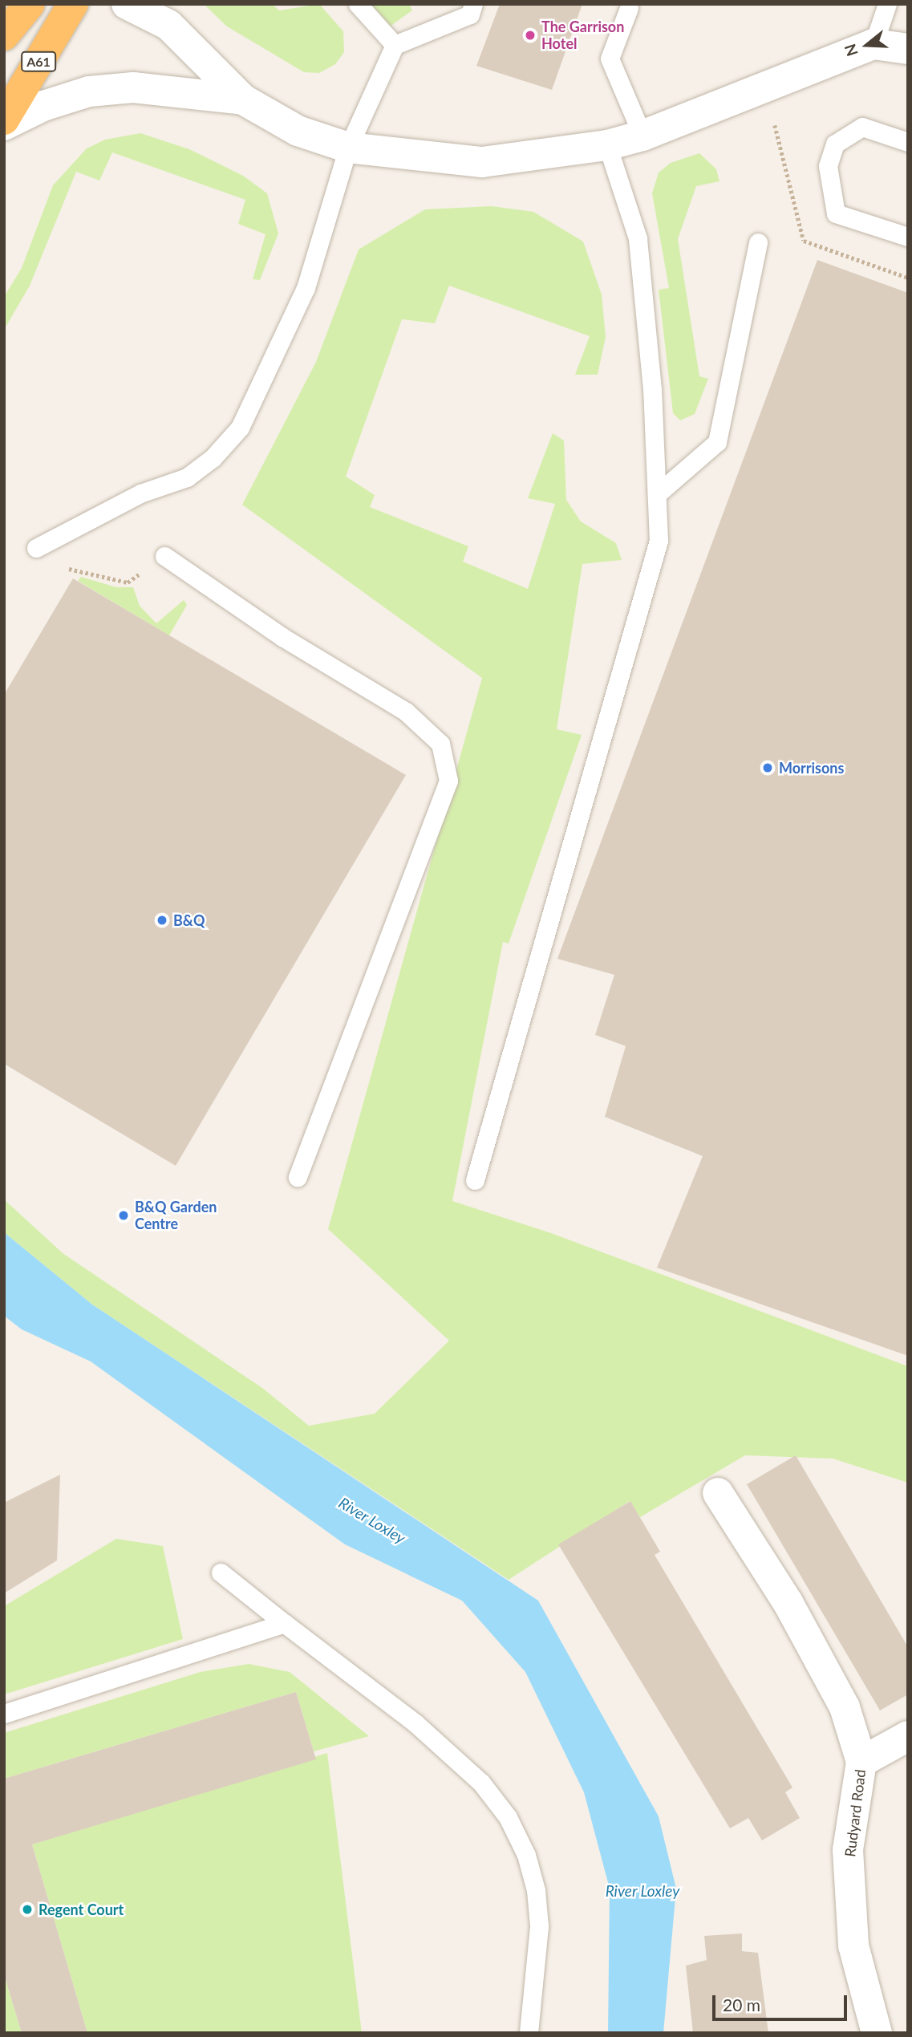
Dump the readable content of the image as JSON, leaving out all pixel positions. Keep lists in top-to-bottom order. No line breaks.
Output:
{"streets":{"highway":["A61"],"street":["Rudyard Road"]},"water":["River Loxley"],"places":["The Garrison Hotel","Morrisons","B&Q","B&Q Garden Centre","Regent Court"],"scale_bar":"20 m","north":"left"}
